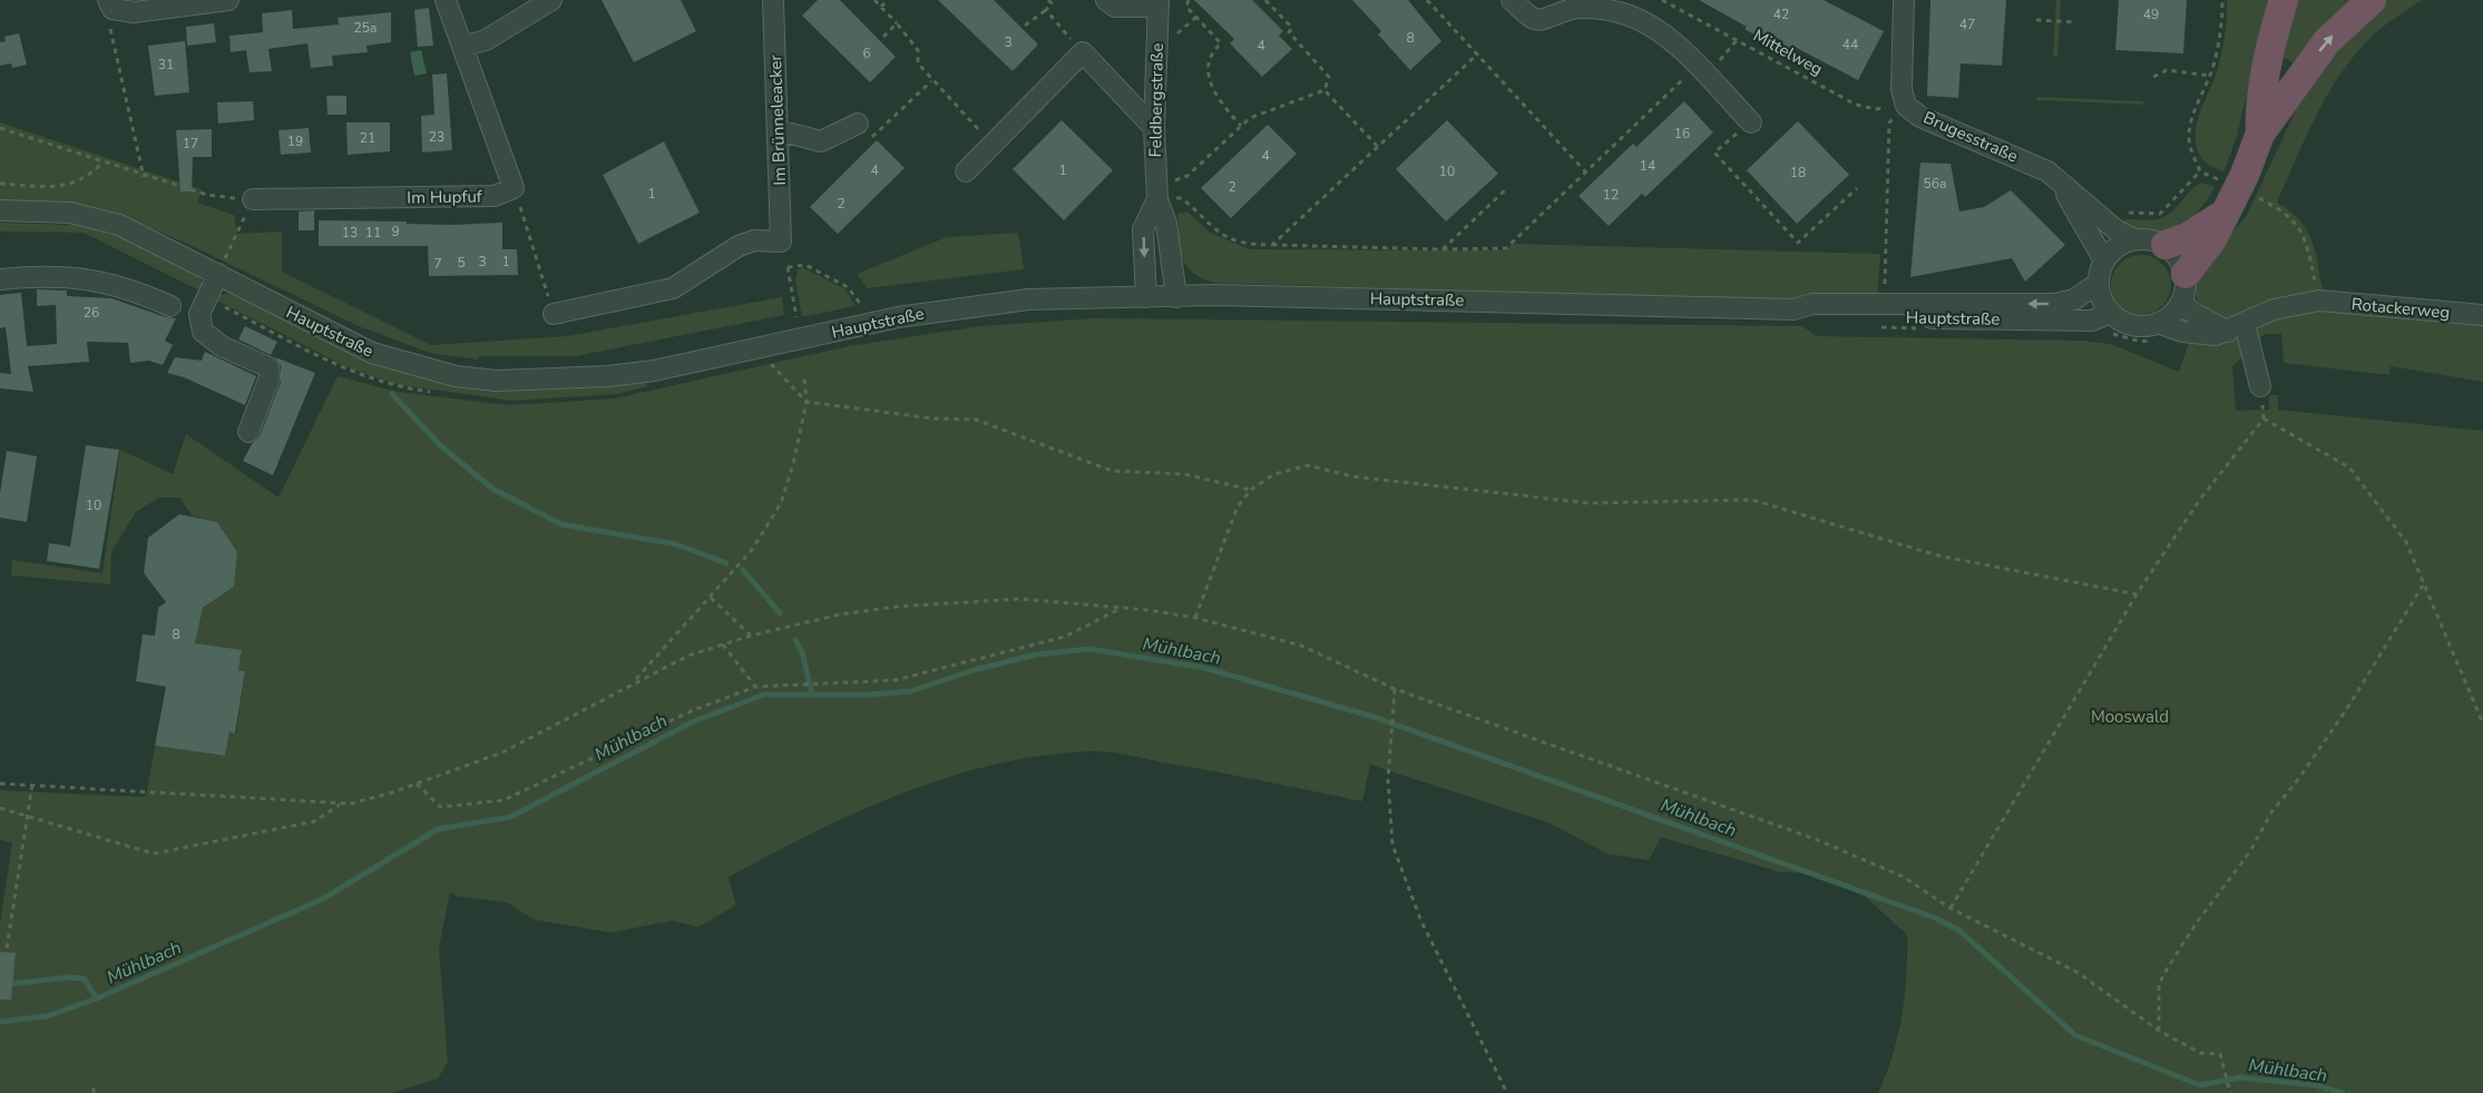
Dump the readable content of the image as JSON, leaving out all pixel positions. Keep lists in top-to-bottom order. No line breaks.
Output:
{"streets":{"street":["Feldbergstraße","Im Brünneleacker","Brugesstraße","Im Hupfuf","Hauptstraße","Rotackerweg"],"path":["Mittelweg"]},"crossings":[["Mittelweg","Brugesstraße"],["Feldbergstraße","Hauptstraße"],["Brugesstraße","Hauptstraße"]],"water":["Mühlbach"],"parks":["Mooswald"],"house_numbers":["42","49","47","25a","8","3","44","4","6","31","16","23","21","19","17","4","14","4","1","10","18","56a","2","1","12","2","9","13","11","3","1","5","7","26","10","8"]}
